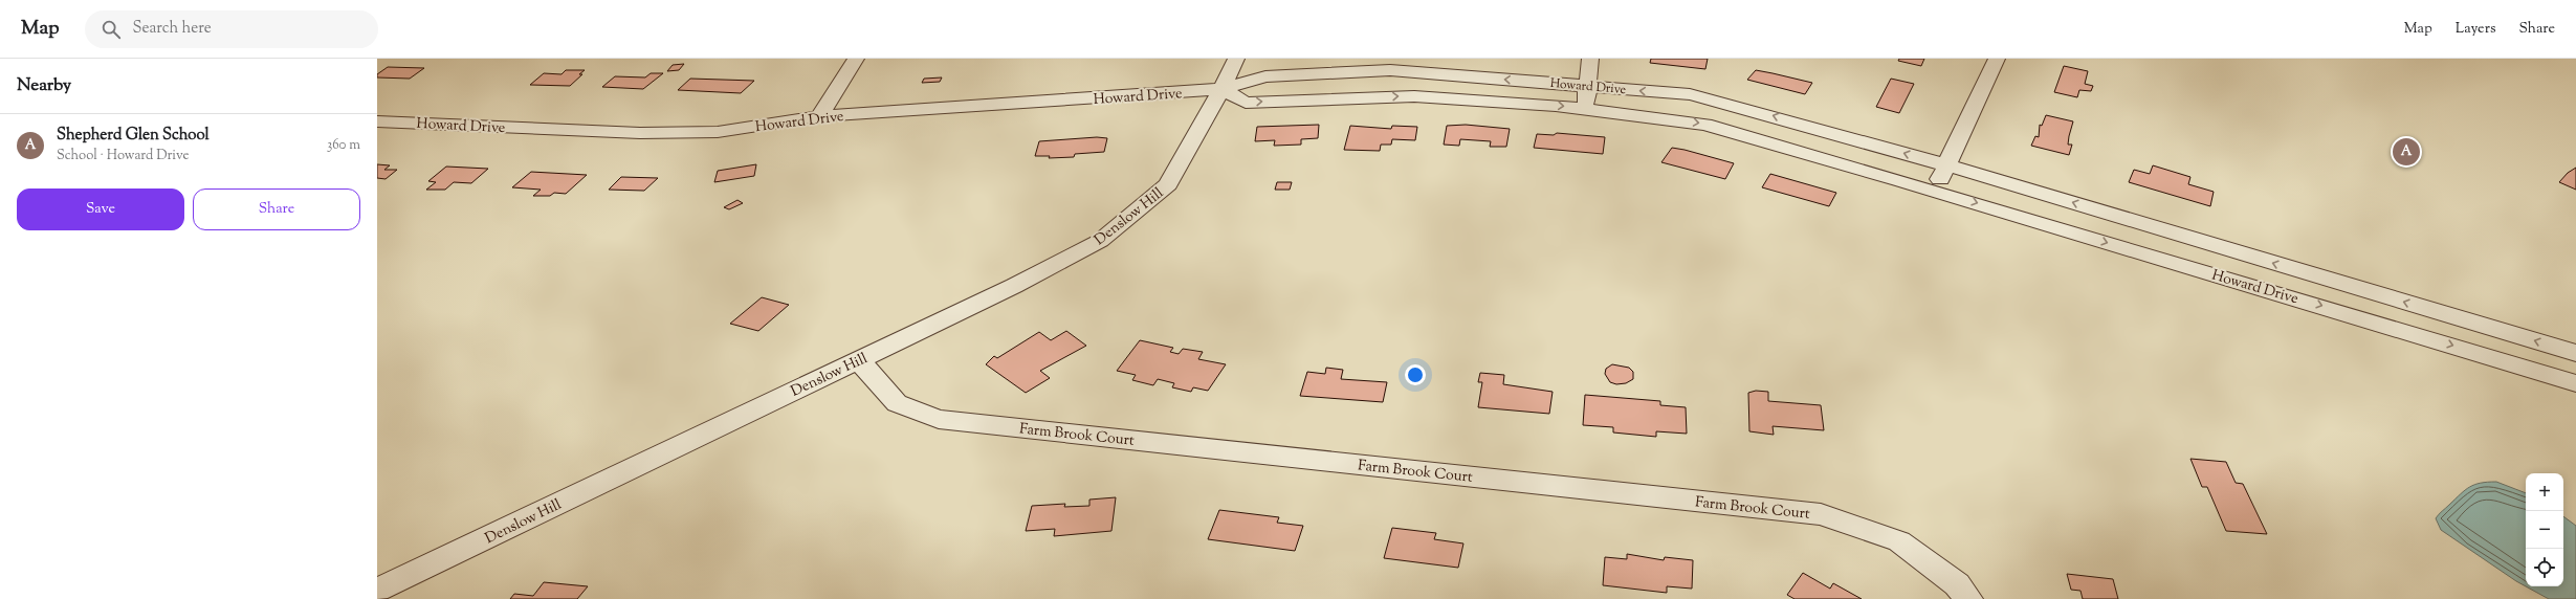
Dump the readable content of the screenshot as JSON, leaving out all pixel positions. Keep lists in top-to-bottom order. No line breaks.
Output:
{"streets":{"street":["Howard Drive","Denslow Hill","Farm Brook Court"]},"crossings":[["Howard Drive","Denslow Hill"],["Denslow Hill","Farm Brook Court"]],"page":{"header":"Map","search":"Search here","nav":["Map","Layers","Share"],"heading":"Nearby","list":[{"mark":"A","name":"Shepherd Glen School","note":"School · Howard Drive","value":"360 m"}],"pins":"A","buttons":["Save","Share"],"map_buttons":["+","−"]}}
